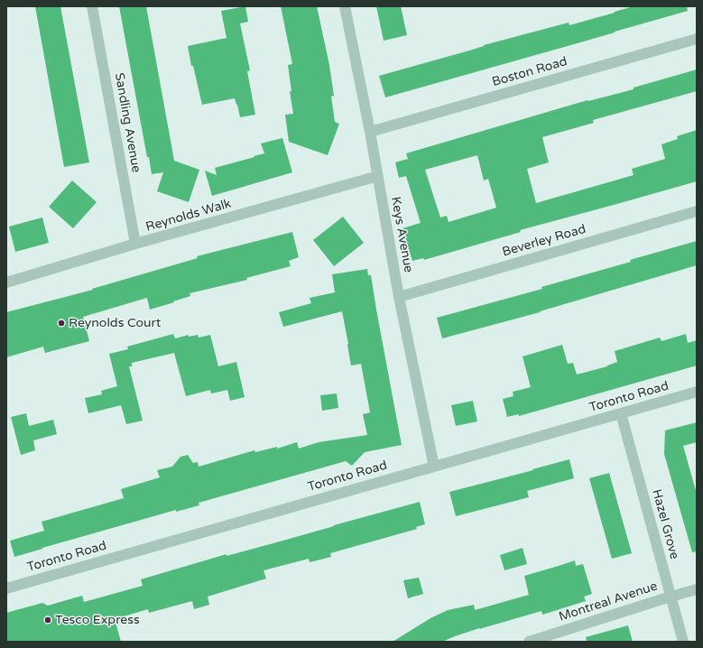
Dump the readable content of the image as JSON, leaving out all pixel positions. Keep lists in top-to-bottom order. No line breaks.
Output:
{"streets":{"street":["Boston Road","Sandling Avenue","Reynolds Walk","Keys Avenue","Beverley Road","Toronto Road","Hazel Grove","Montreal Avenue"]},"crossings":[["Boston Road","Keys Avenue"],["Sandling Avenue","Reynolds Walk"],["Reynolds Walk","Keys Avenue"],["Keys Avenue","Beverley Road"],["Keys Avenue","Toronto Road"],["Toronto Road","Hazel Grove"],["Hazel Grove","Montreal Avenue"]],"places":["Reynolds Court","Tesco Express"]}
